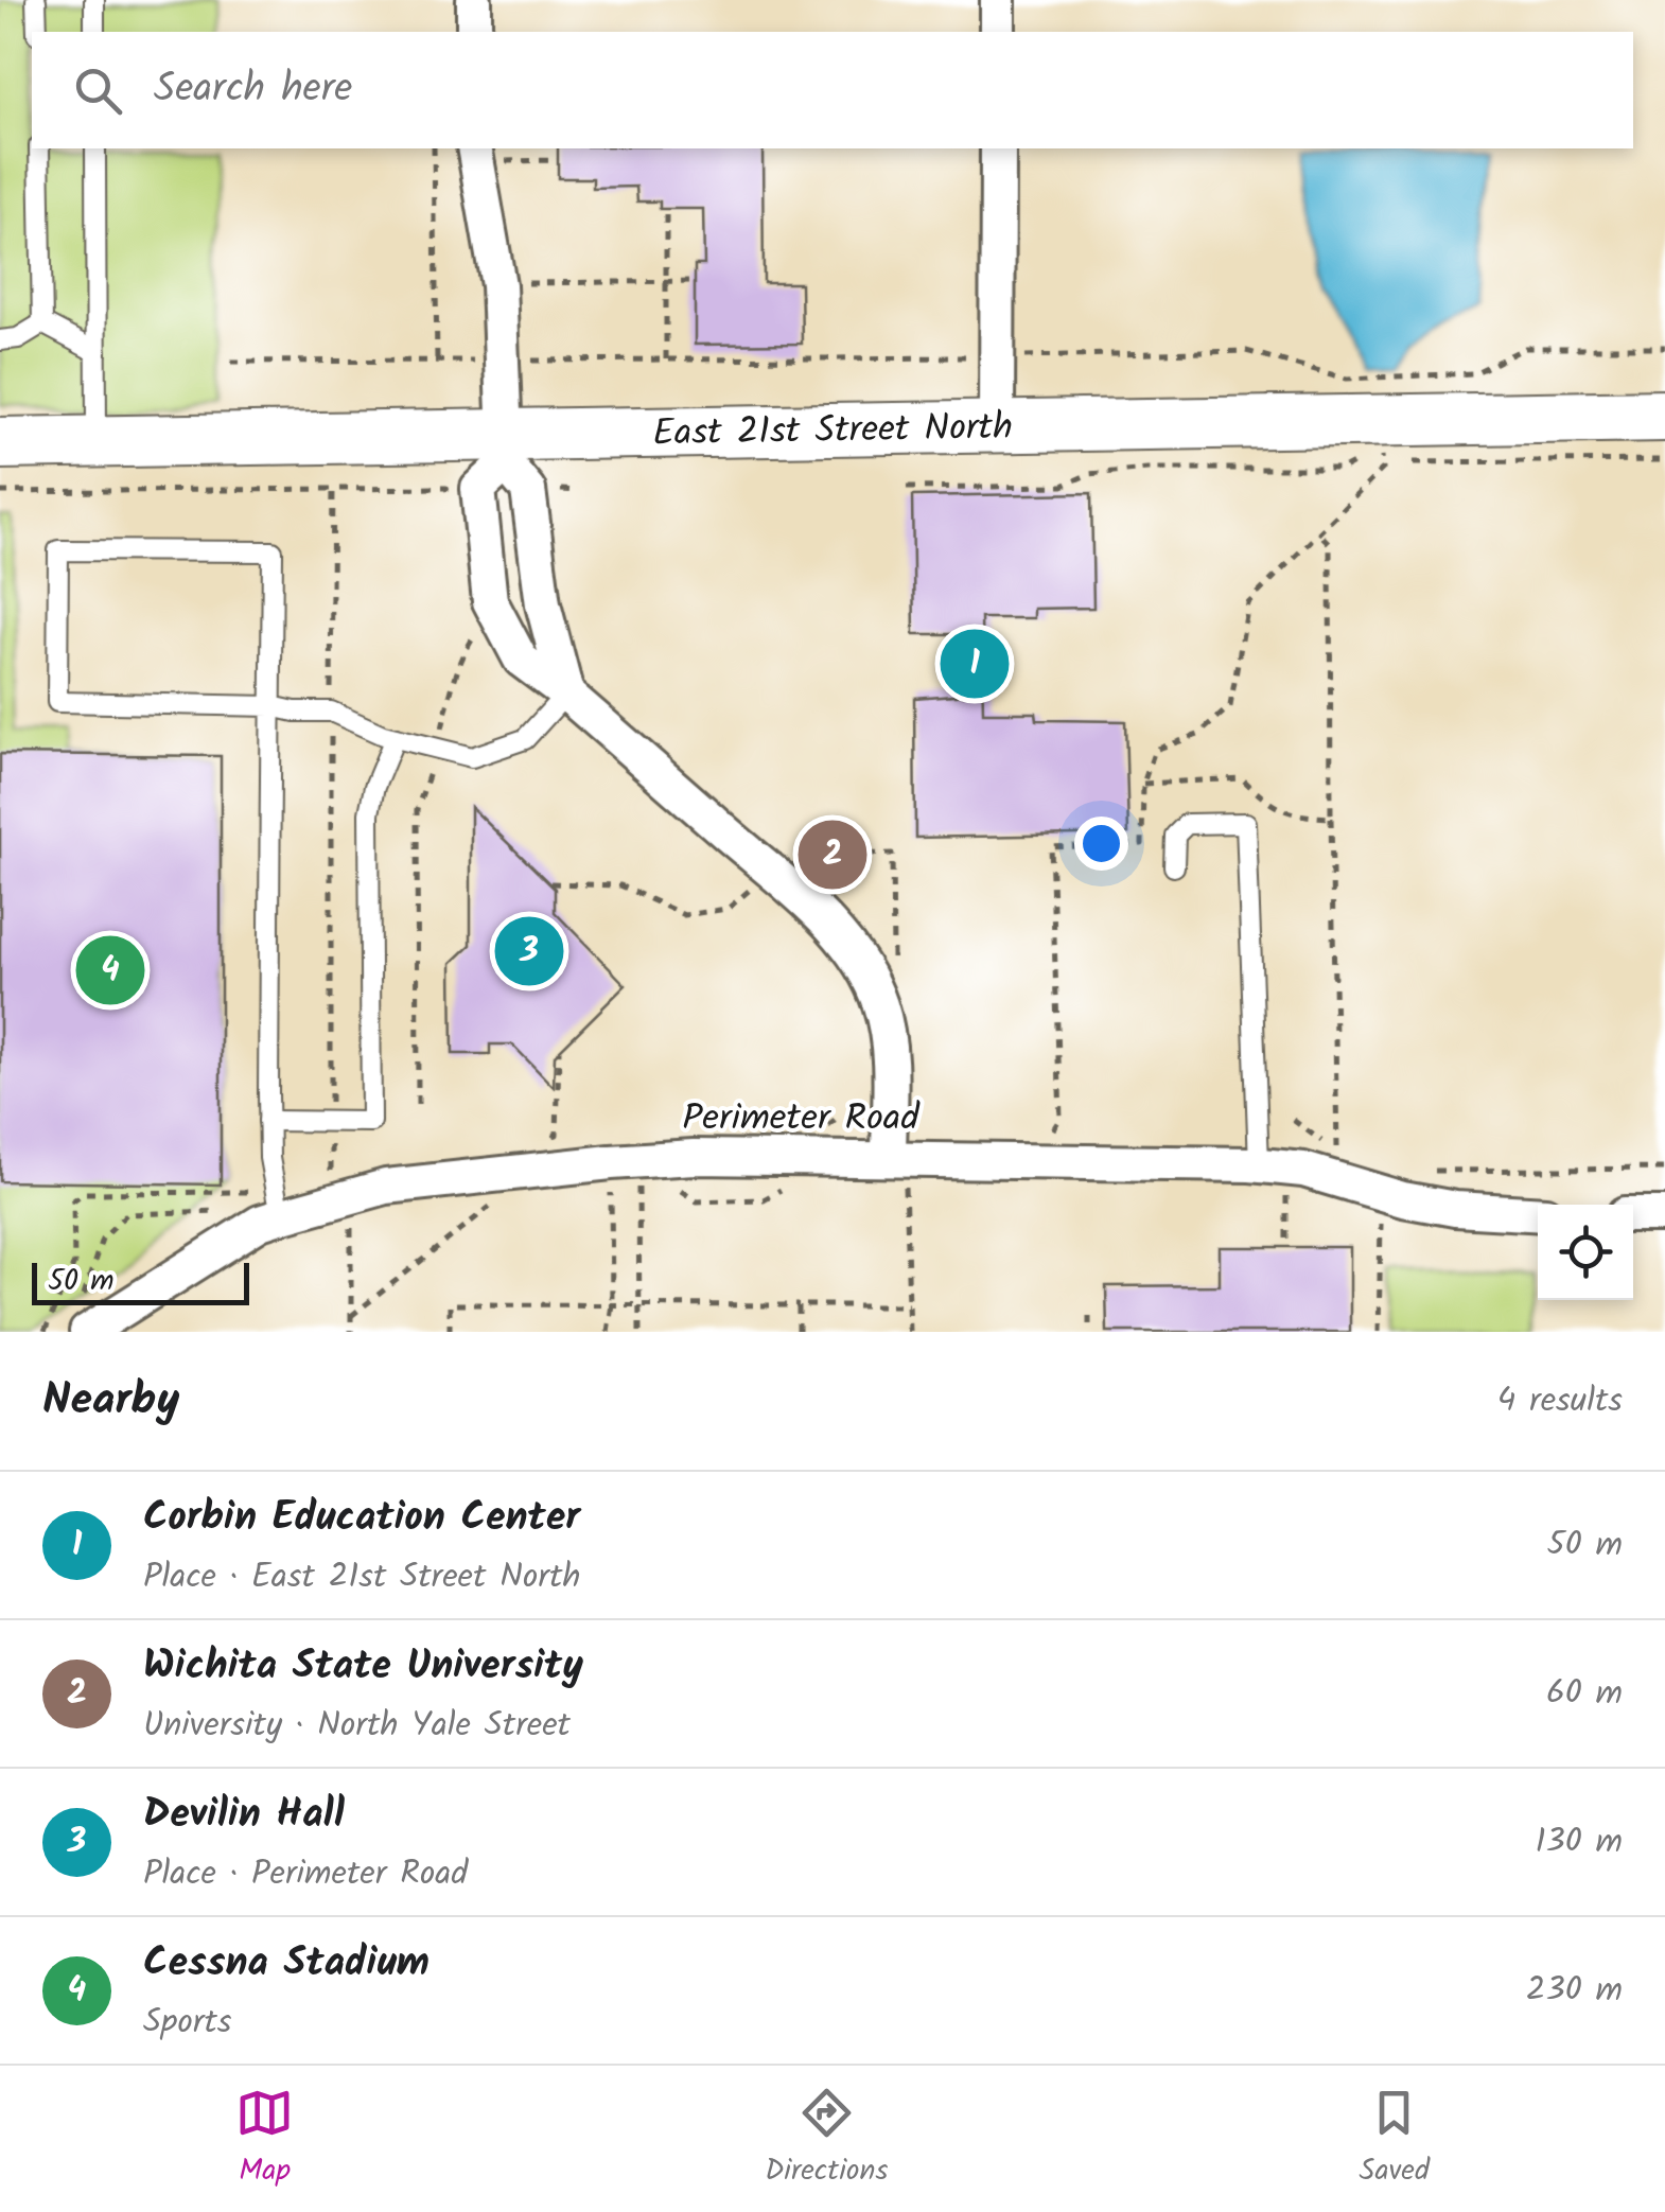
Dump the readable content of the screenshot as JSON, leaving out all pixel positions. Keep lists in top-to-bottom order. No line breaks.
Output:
{"streets":{"main road":["East 21st Street North"],"street":["Perimeter Road"]},"scale_bar":"50 m","page":{"search":"Search here","pins":["1","2","3","4"],"scale":"50 m","heading":["Nearby","4 results"],"list":[{"mark":"1","name":"Corbin Education Center","note":"Place · East 21st Street North","value":"50 m"},{"mark":"2","name":"Wichita State University","note":"University · North Yale Street","value":"60 m"},{"mark":"3","name":"Devilin Hall","note":"Place · Perimeter Road","value":"130 m"},{"mark":"4","name":"Cessna Stadium","note":"Sports","value":"230 m"}],"nav":["Map","Directions","Saved"]}}
